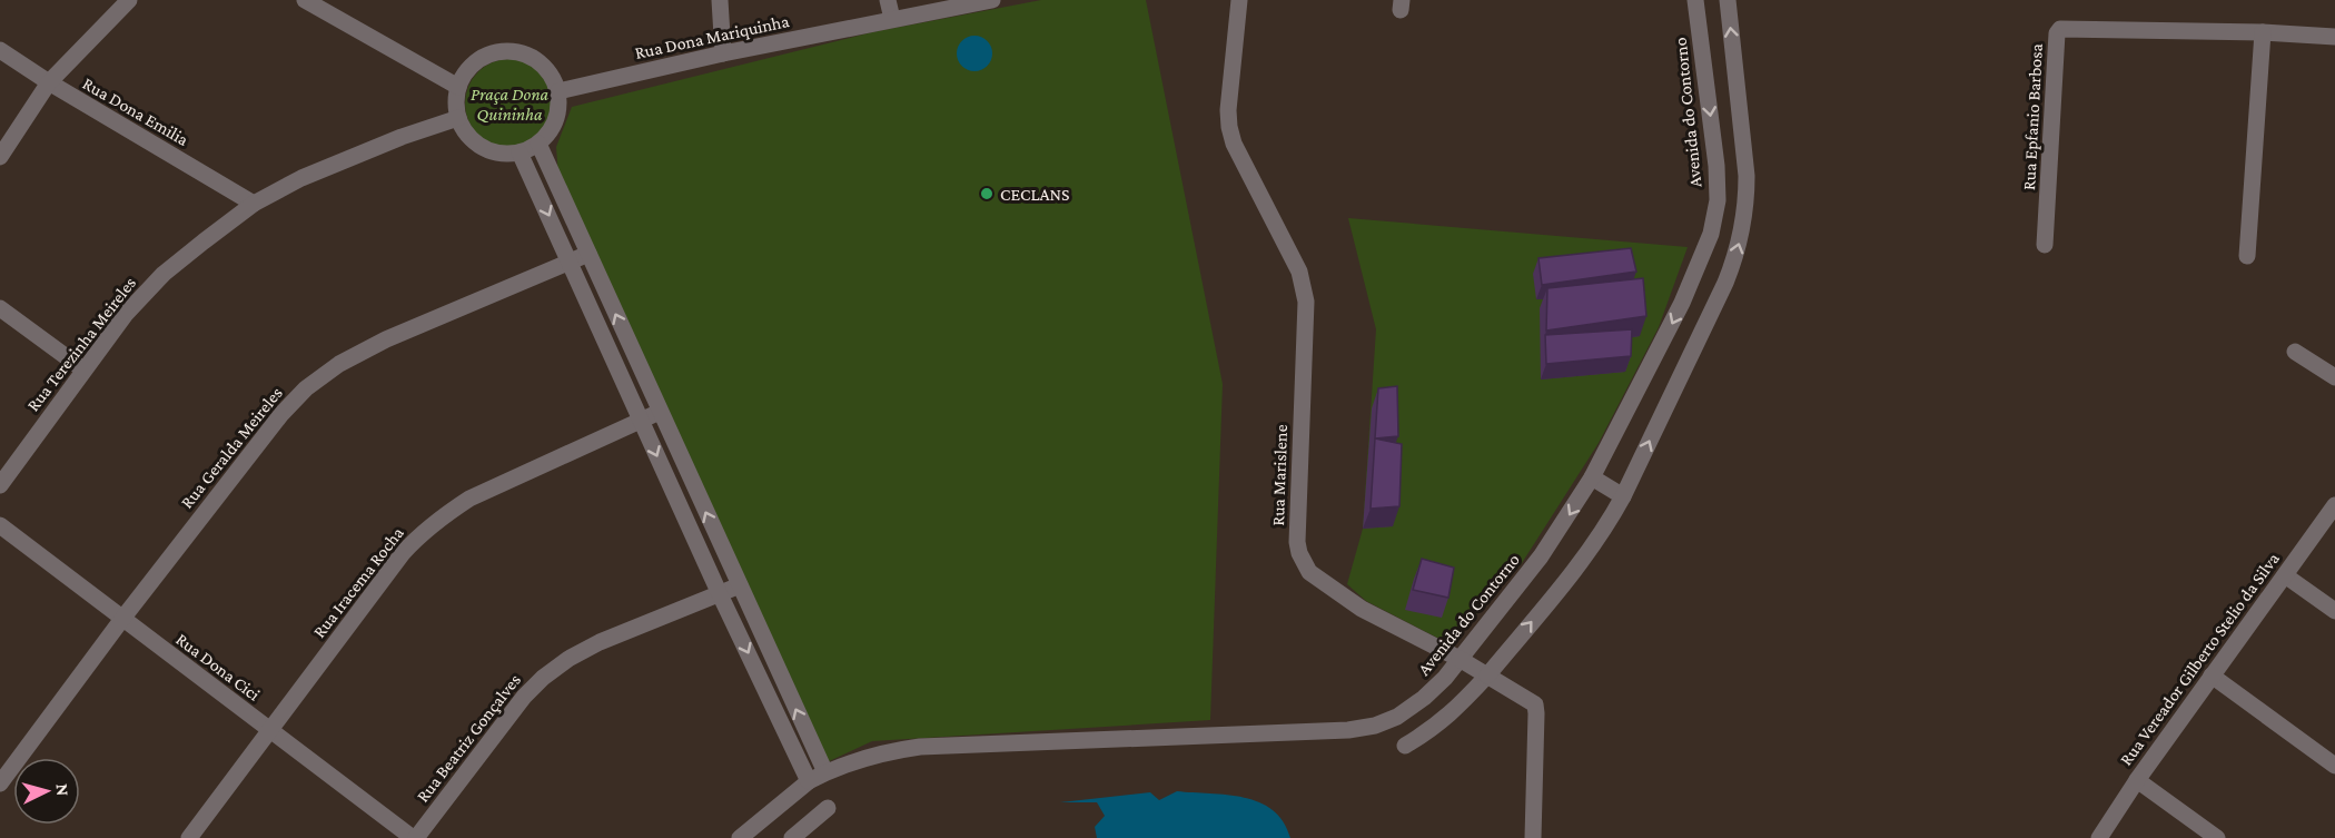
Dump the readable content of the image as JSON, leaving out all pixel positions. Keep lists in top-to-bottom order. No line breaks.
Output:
{"streets":{"street":["Rua Dona Mariquinha","Rua Dona Emilia","Avenida do Contorno","Rua Epfanio Barbosa","Rua Terezinha Meireles","Rua Geralda Meireles","Rua Marislene","Rua Iracema Rocha","Rua Vereador Gilberto Stelio da Silva","Rua Dona Cici","Rua Beatriz Gonçalves"]},"crossings":[["Rua Dona Mariquinha","Rua Terezinha Meireles"],["Rua Dona Emilia","Rua Terezinha Meireles"],["Avenida do Contorno","Rua Marislene"],["Rua Geralda Meireles","Rua Dona Cici"],["Rua Iracema Rocha","Rua Dona Cici"],["Rua Dona Cici","Rua Beatriz Gonçalves"]],"parks":["Praça Dona Quininha"],"places":["CECLANS"],"north":"right"}
